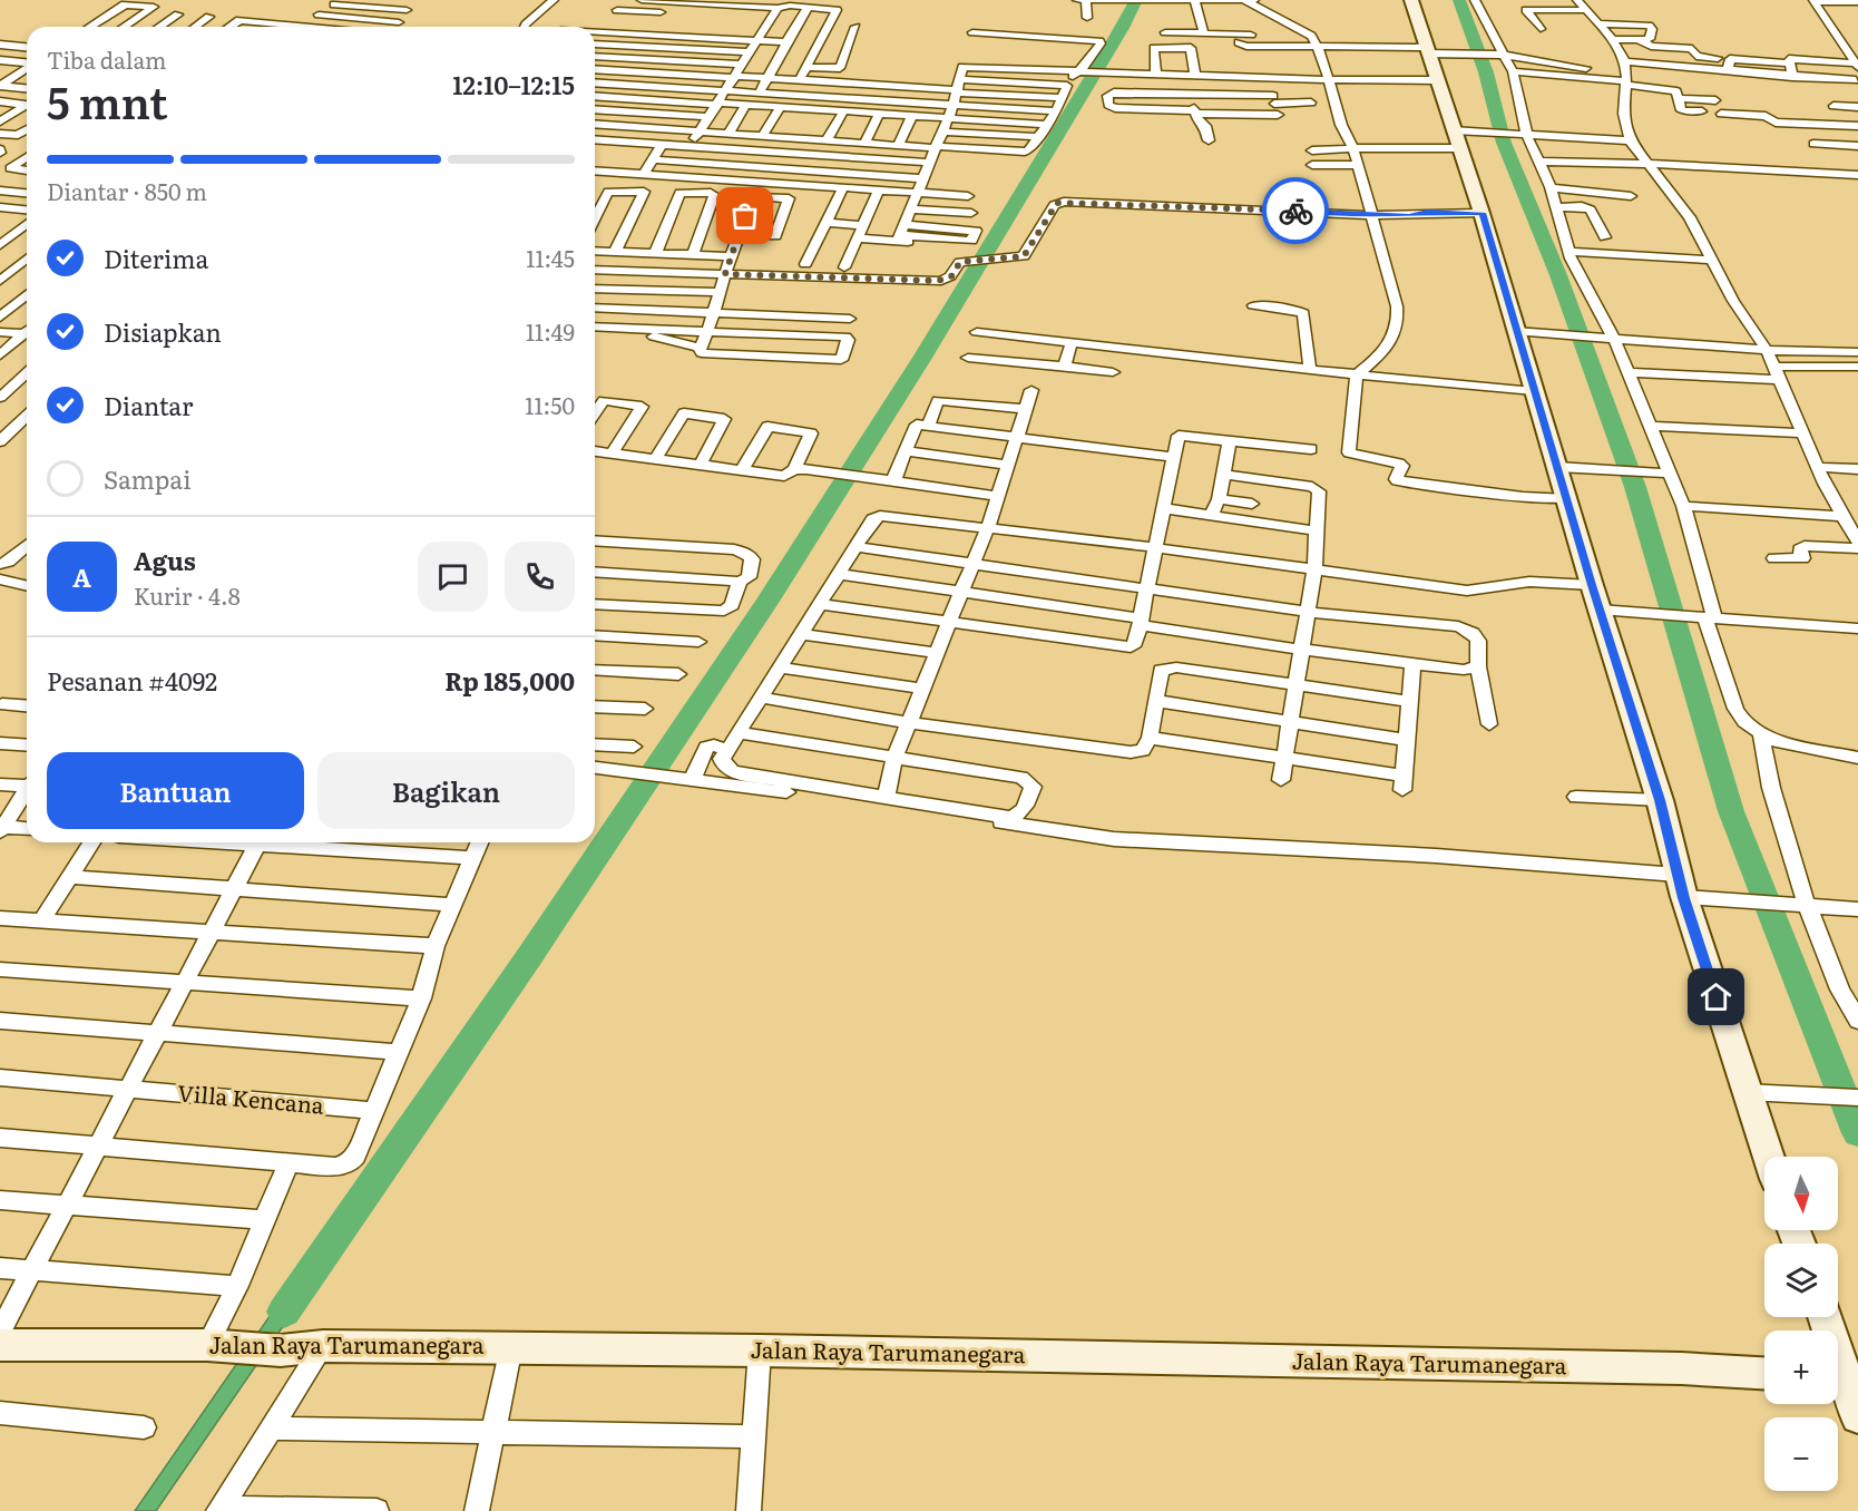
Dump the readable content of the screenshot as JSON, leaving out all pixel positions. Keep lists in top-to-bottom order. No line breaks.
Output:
{"streets":{"main road":["Jalan Raya Tarumanegara"],"street":["Villa Kencana"]},"north":"bottom","page":{"heading":["5 mnt","Tiba dalam","12:10–12:15"],"panel":["Agus","Kurir · 4.8","Pesanan #4092","Rp 185,000"],"bar":"Diantar · 850 m","list":[["Diterima","11:45"],["Disiapkan","11:49"],["Diantar","11:50"],"Sampai"],"round":"A","buttons":["Bantuan","Bagikan"],"map_buttons":["+","−"]}}
